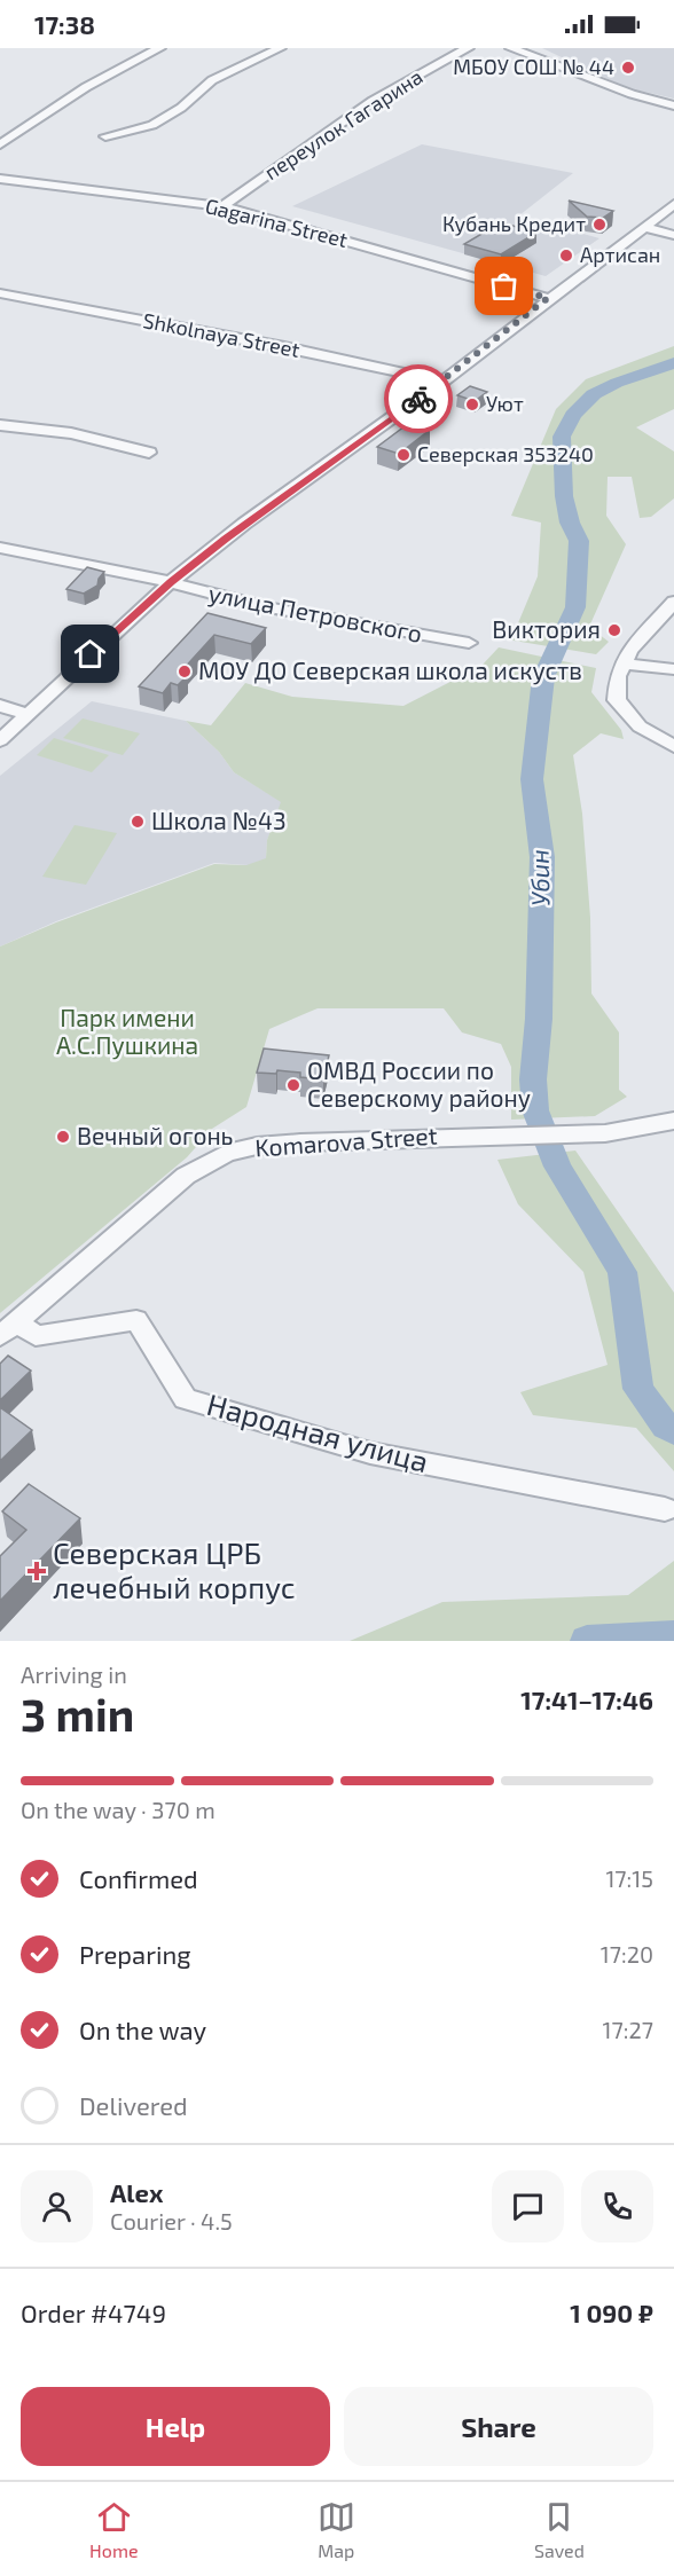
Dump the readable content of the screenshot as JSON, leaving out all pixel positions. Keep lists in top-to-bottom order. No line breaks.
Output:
{"streets":{"street":["переулок Гагарина","Gagarina Street","Shkolnaya Street","улица Петровского","Komarova Street","Народная улица"]},"crossings":[["переулок Гагарина","Gagarina Street"],["Komarova Street","Народная улица"]],"water":["Убин"],"parks":["Парк имени А.С.Пушкина"],"places":{"other":["МБОУ СОШ № 44","Кубань Кредит","Артисан","Уют","Северская 353240","Виктория","МОУ ДО Северская школа искуств","Школа №43","ОМВД России по Северскому району","Вечный огонь"],"health":["Северская ЦРБ лечебный корпус"]},"page":{"status":"17:38","heading":["3 min","Arriving in","17:41–17:46"],"panel":["Alex","Courier · 4.5","Order #4749","1 090 ₽"],"bar":"On the way · 370 m","list":[["Confirmed","17:15"],["Preparing","17:20"],["On the way","17:27"],"Delivered"],"buttons":["Help","Share"],"tabs":["Home","Map","Saved"]}}
